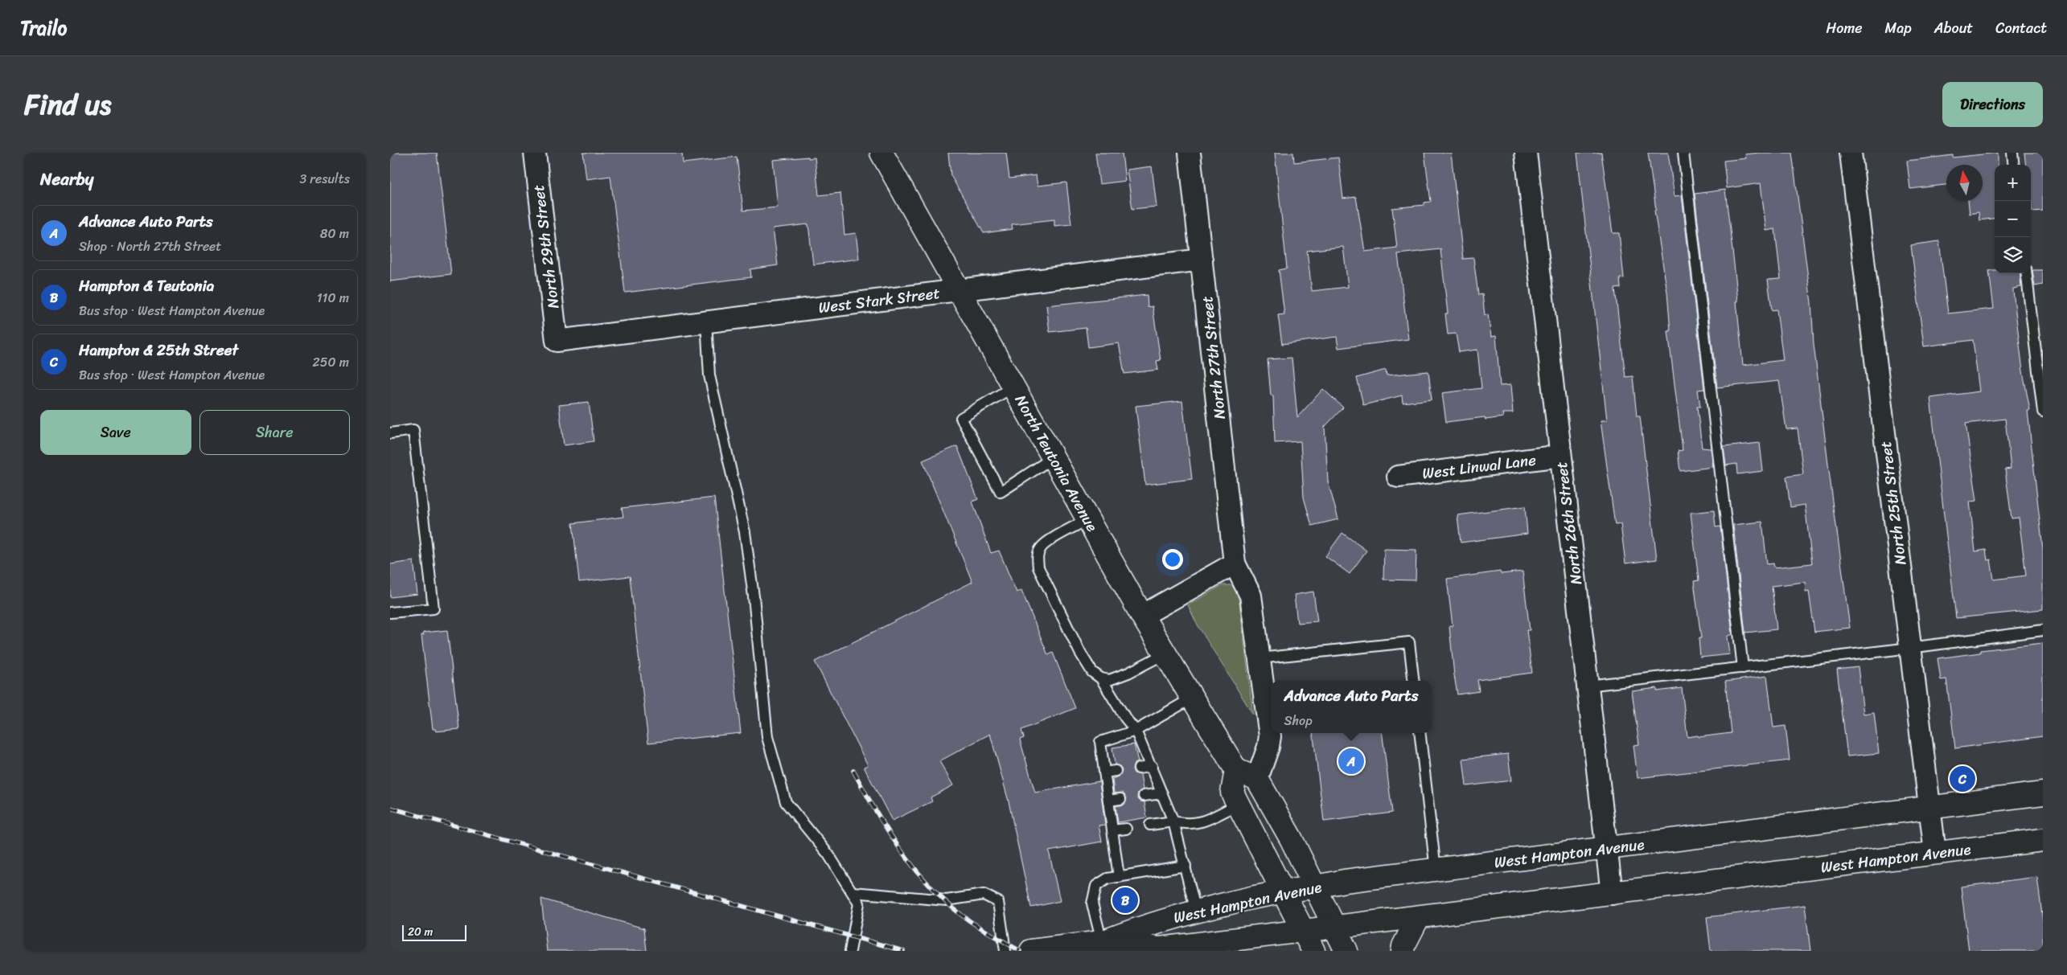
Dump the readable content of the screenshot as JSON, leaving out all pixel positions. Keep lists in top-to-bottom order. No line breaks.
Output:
{"streets":{"main road":["North Teutonia Avenue","West Hampton Avenue"],"street":["North 29th Street","West Stark Street","North 27th Street","West Linwal Lane","North 25th Street","North 26th Street"]},"crossings":[["North 29th Street","West Stark Street"],["West Stark Street","North 27th Street"],["West Stark Street","North Teutonia Avenue"],["West Linwal Lane","North 26th Street"],["North 25th Street","West Hampton Avenue"],["North 26th Street","West Hampton Avenue"]],"scale_bar":"20 m","north":"top","page":{"header":"Trailo","nav":["Home","Map","About","Contact"],"title":"Find us","buttons":["Directions",["Save","Share"]],"heading":["Nearby","3 results"],"map_buttons":["+","−"],"list":[{"mark":"A","name":"Advance Auto Parts","note":"Shop · North 27th Street","value":"80 m"},{"mark":"B","name":"Hampton & Teutonia","note":"Bus stop · West Hampton Avenue","value":"110 m"},{"mark":"C","name":"Hampton & 25th Street","note":"Bus stop · West Hampton Avenue","value":"250 m"}],"popup":["Advance Auto Parts","Shop"],"pins":["A","C","B"],"scale":"20 m"}}
